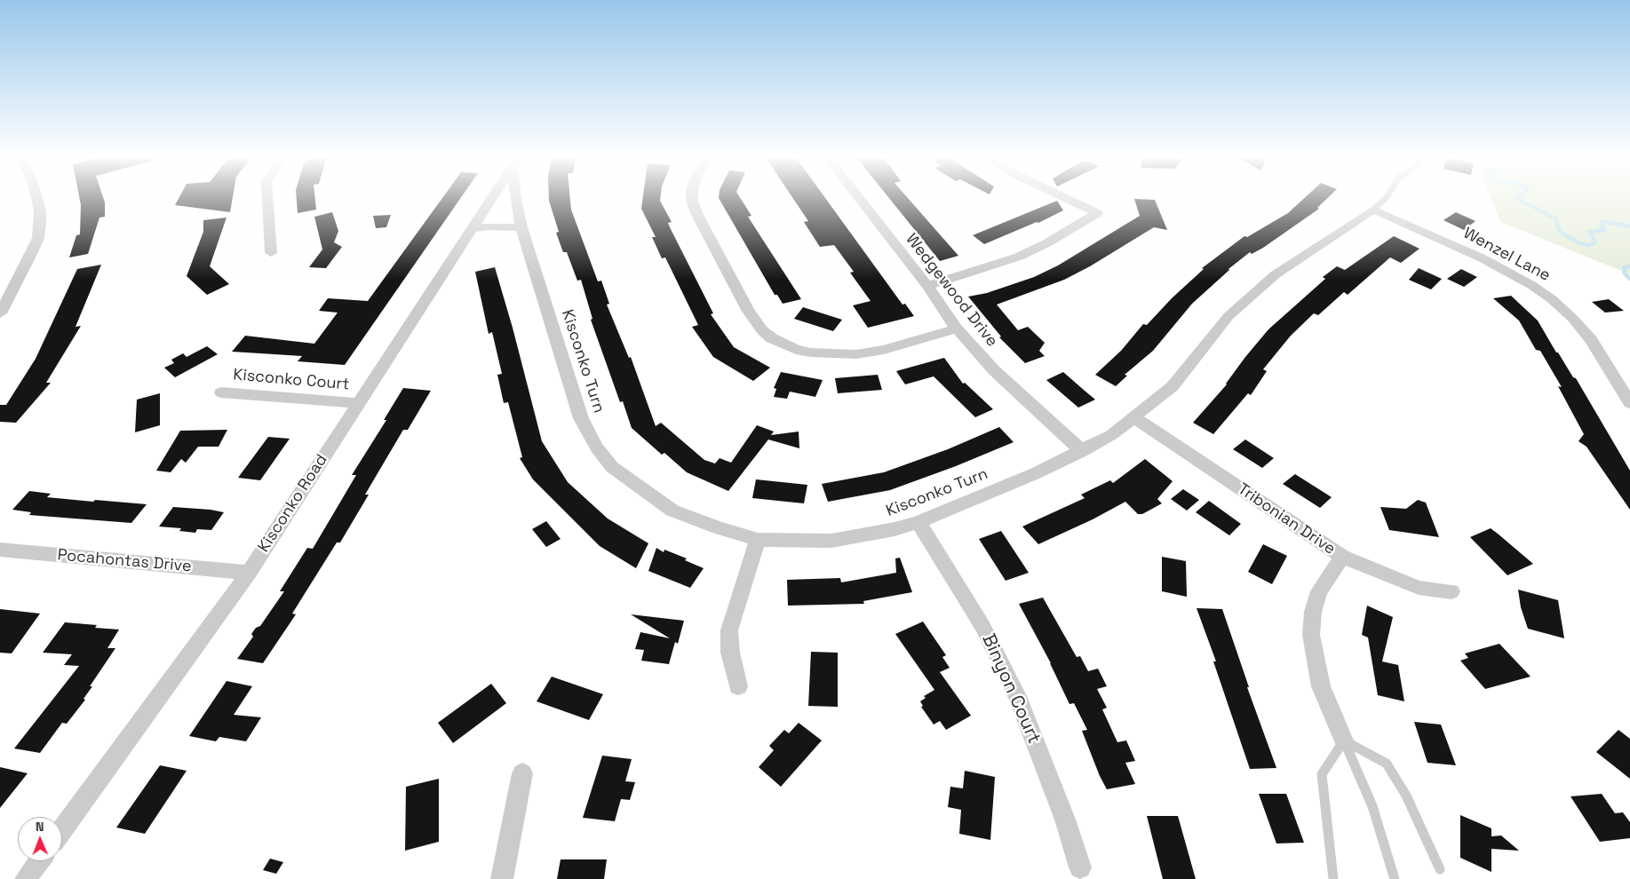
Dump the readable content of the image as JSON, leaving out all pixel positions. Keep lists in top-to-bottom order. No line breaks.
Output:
{"streets":{"street":["Wenzel Lane","Wedgewood Drive","Kisconko Turn","Kisconko Court","Kisconko Road","Tribonian Drive","Pocahontas Drive","Binyon Court"]},"crossings":[["Wenzel Lane","Kisconko Turn"],["Wedgewood Drive","Kisconko Turn"],["Kisconko Turn","Tribonian Drive"],["Kisconko Turn","Binyon Court"],["Kisconko Court","Kisconko Road"],["Kisconko Road","Pocahontas Drive"]],"north":"top"}
